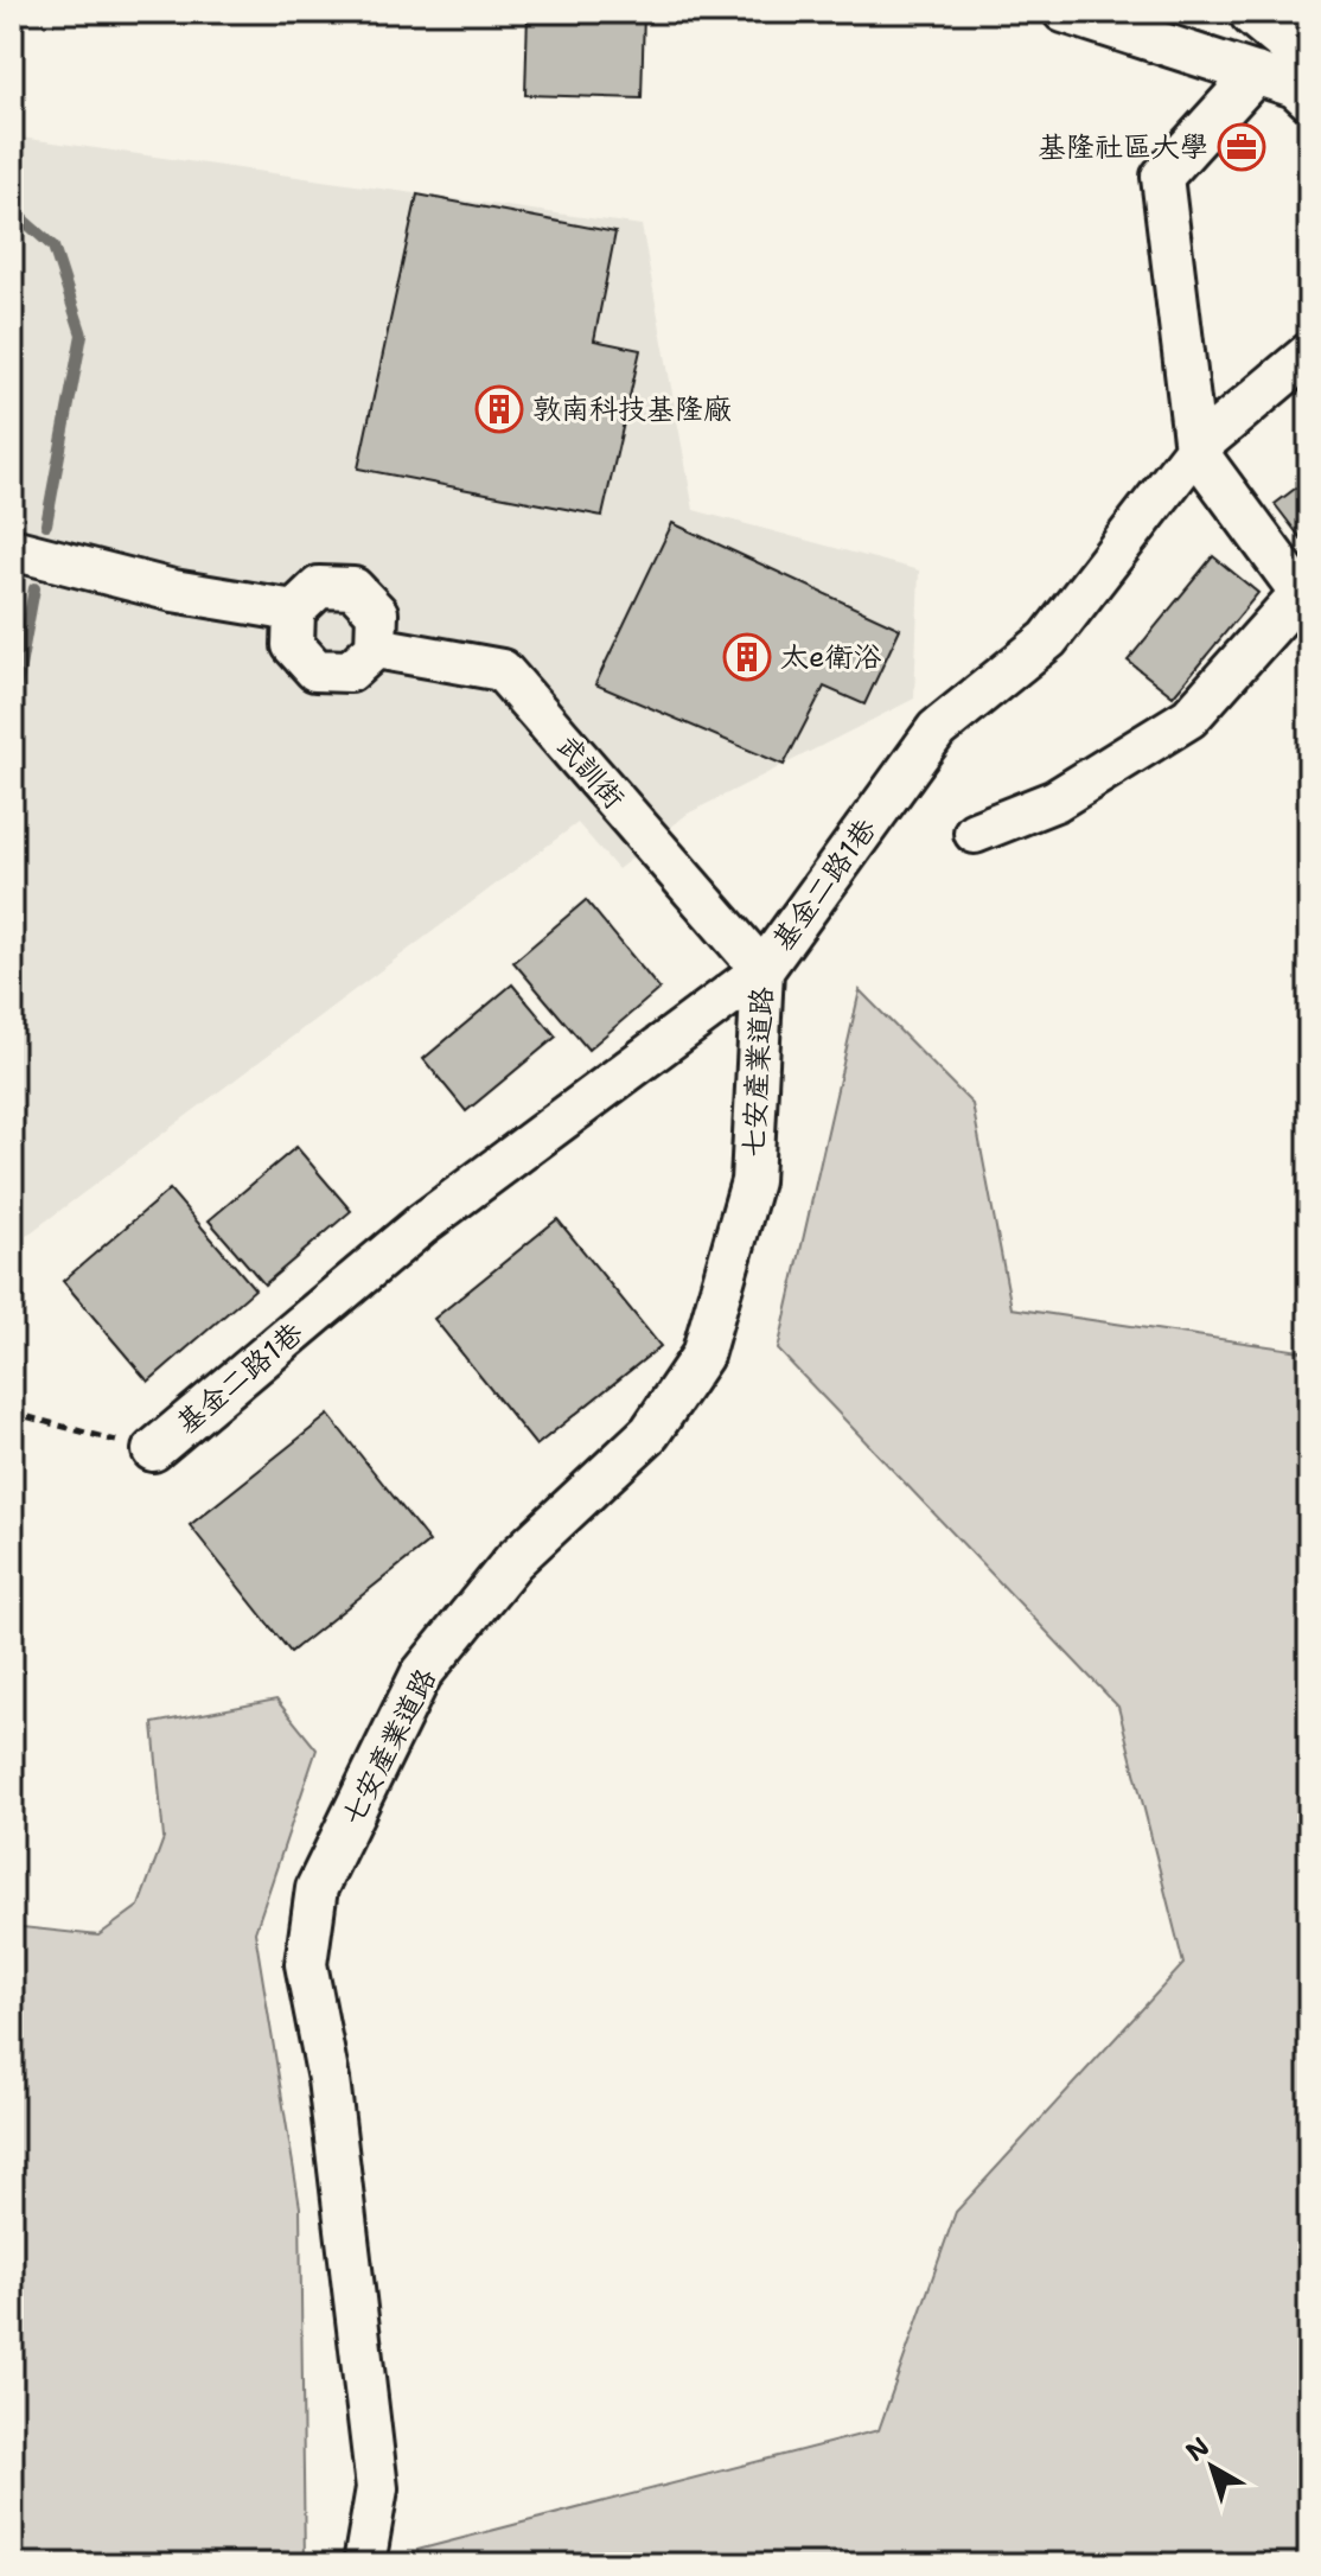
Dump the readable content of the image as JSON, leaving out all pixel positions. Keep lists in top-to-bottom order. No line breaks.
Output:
{"streets":{"street":["武訓街","基金二路1巷","七安產業道路"]},"crossings":[["武訓街","基金二路1巷"],["武訓街","七安產業道路"],["基金二路1巷","七安產業道路"]],"places":{"office":["基隆社區大學"],"building":["敦南科技基隆廠","太e衛浴"]},"north":"top left"}
